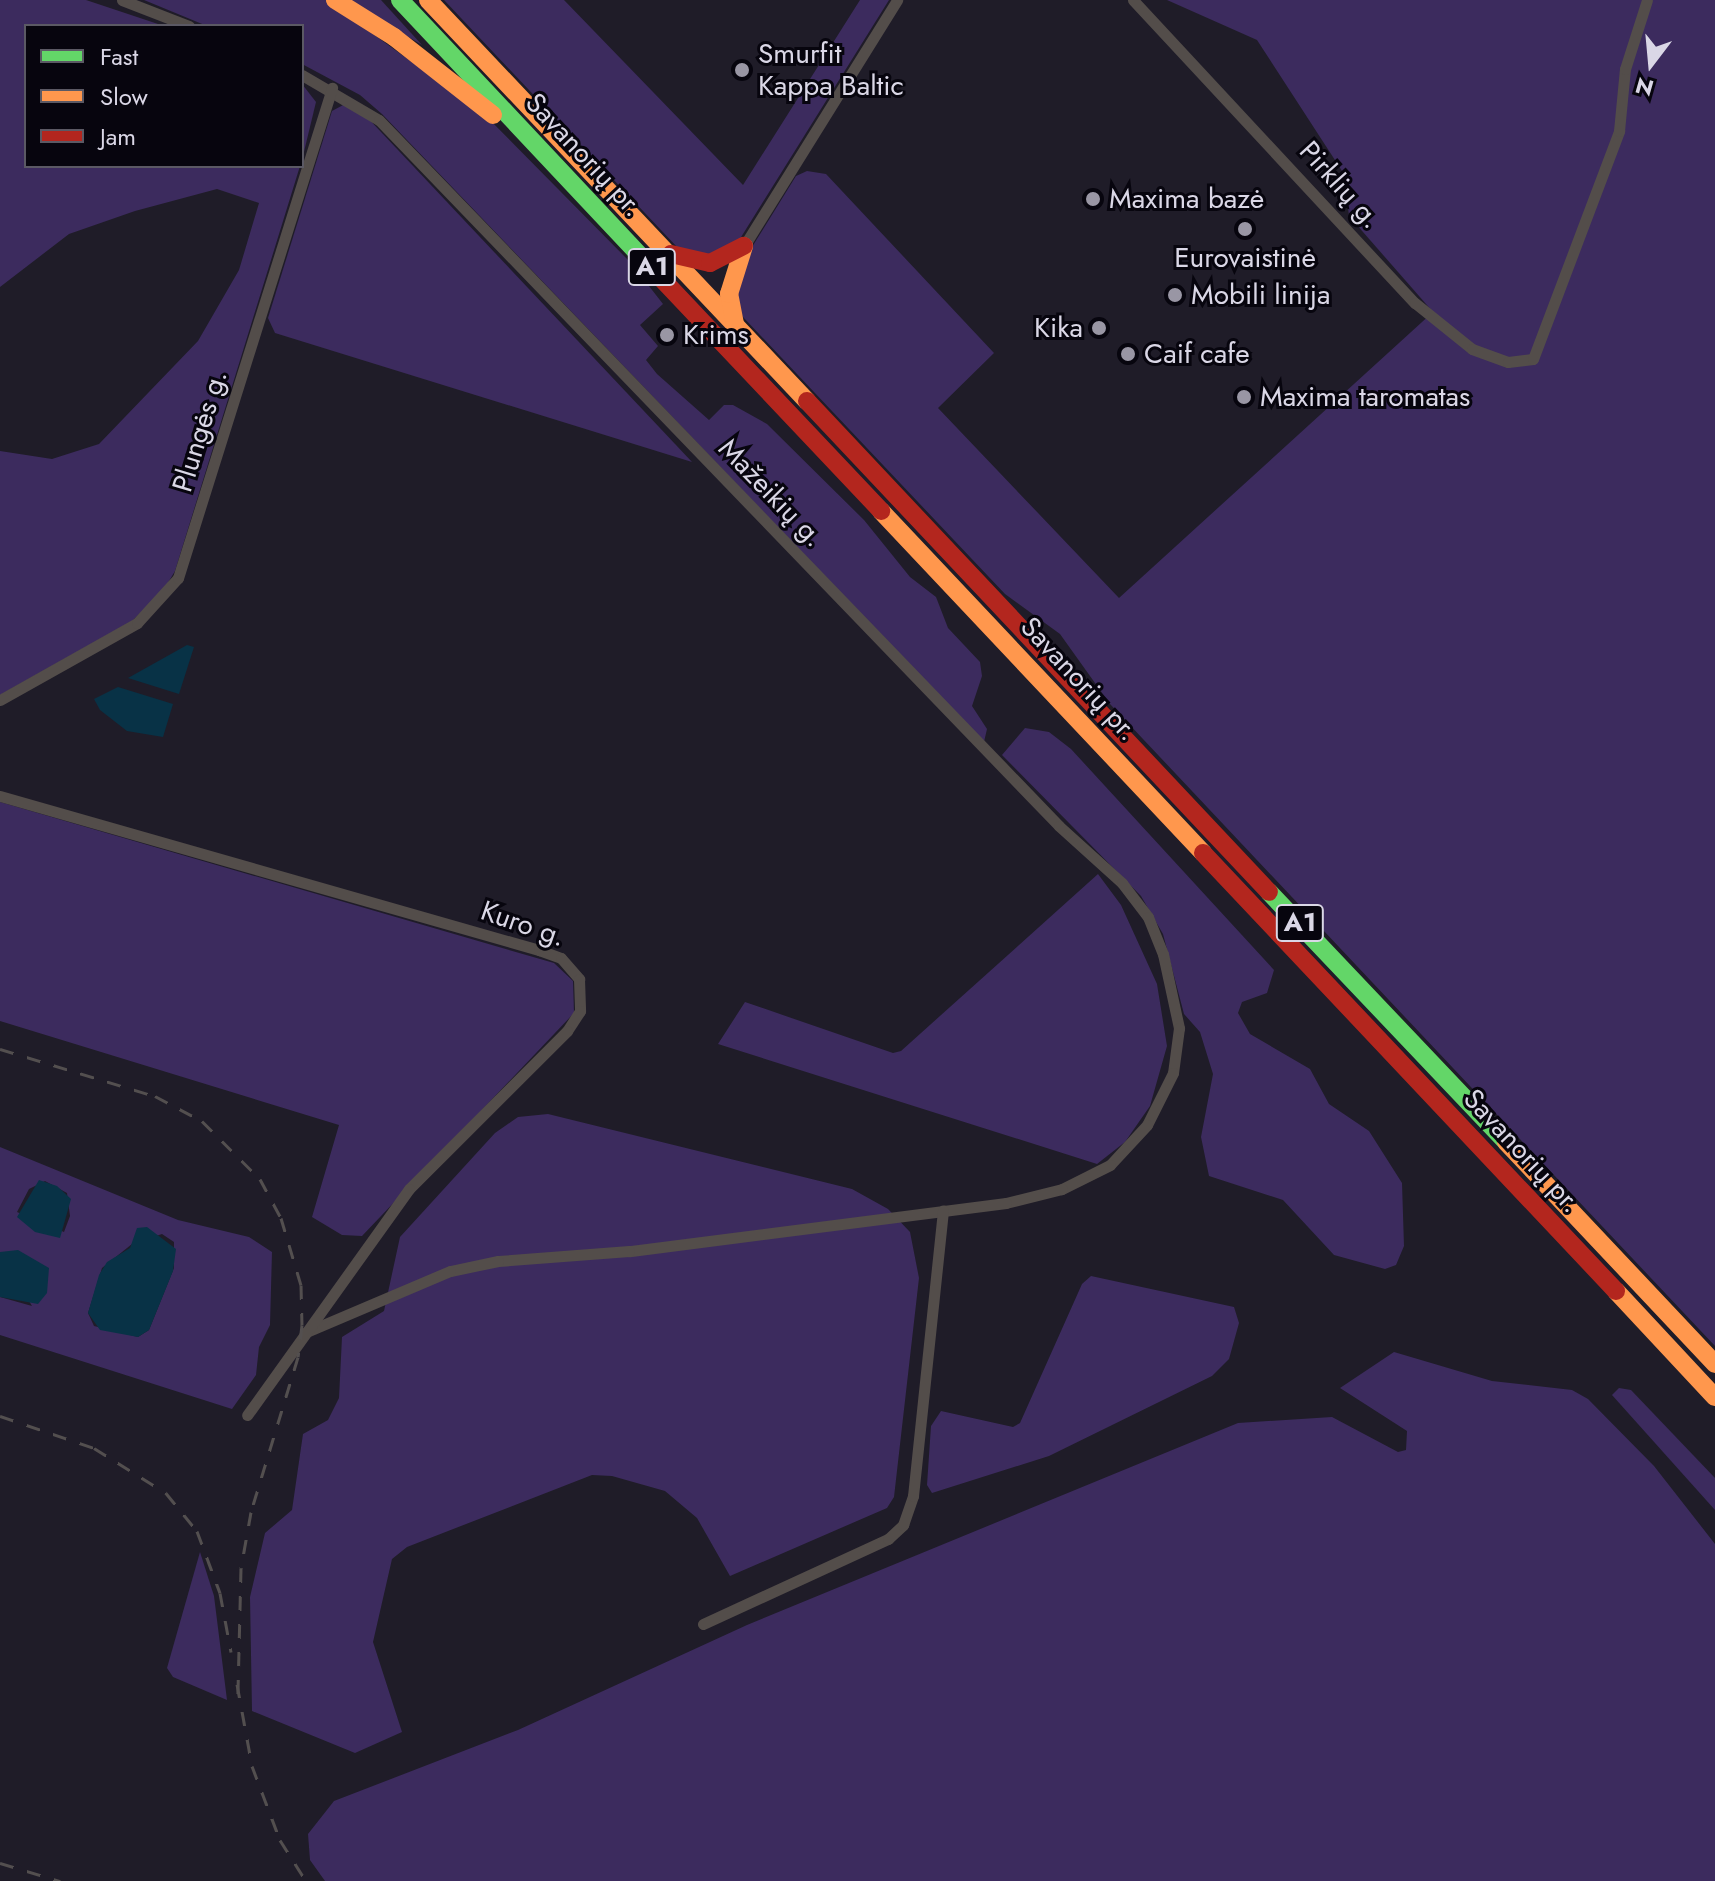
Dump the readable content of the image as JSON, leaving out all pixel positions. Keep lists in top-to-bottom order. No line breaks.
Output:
{"streets":{"highway":["Savanorių pr.","A1"],"street":["Pirklių g.","Plungės g.","Mažeikių g.","Kuro g."]},"crossings":[["Plungės g.","Mažeikių g."],["Mažeikių g.","Kuro g."]],"places":["Smurfit Kappa Baltic","Maxima bazė","Eurovaistinė","Mobili linija","Kika","Krims","Caif cafe","Maxima taromatas"],"legend":["Fast","Slow","Jam"],"north":"bottom"}
